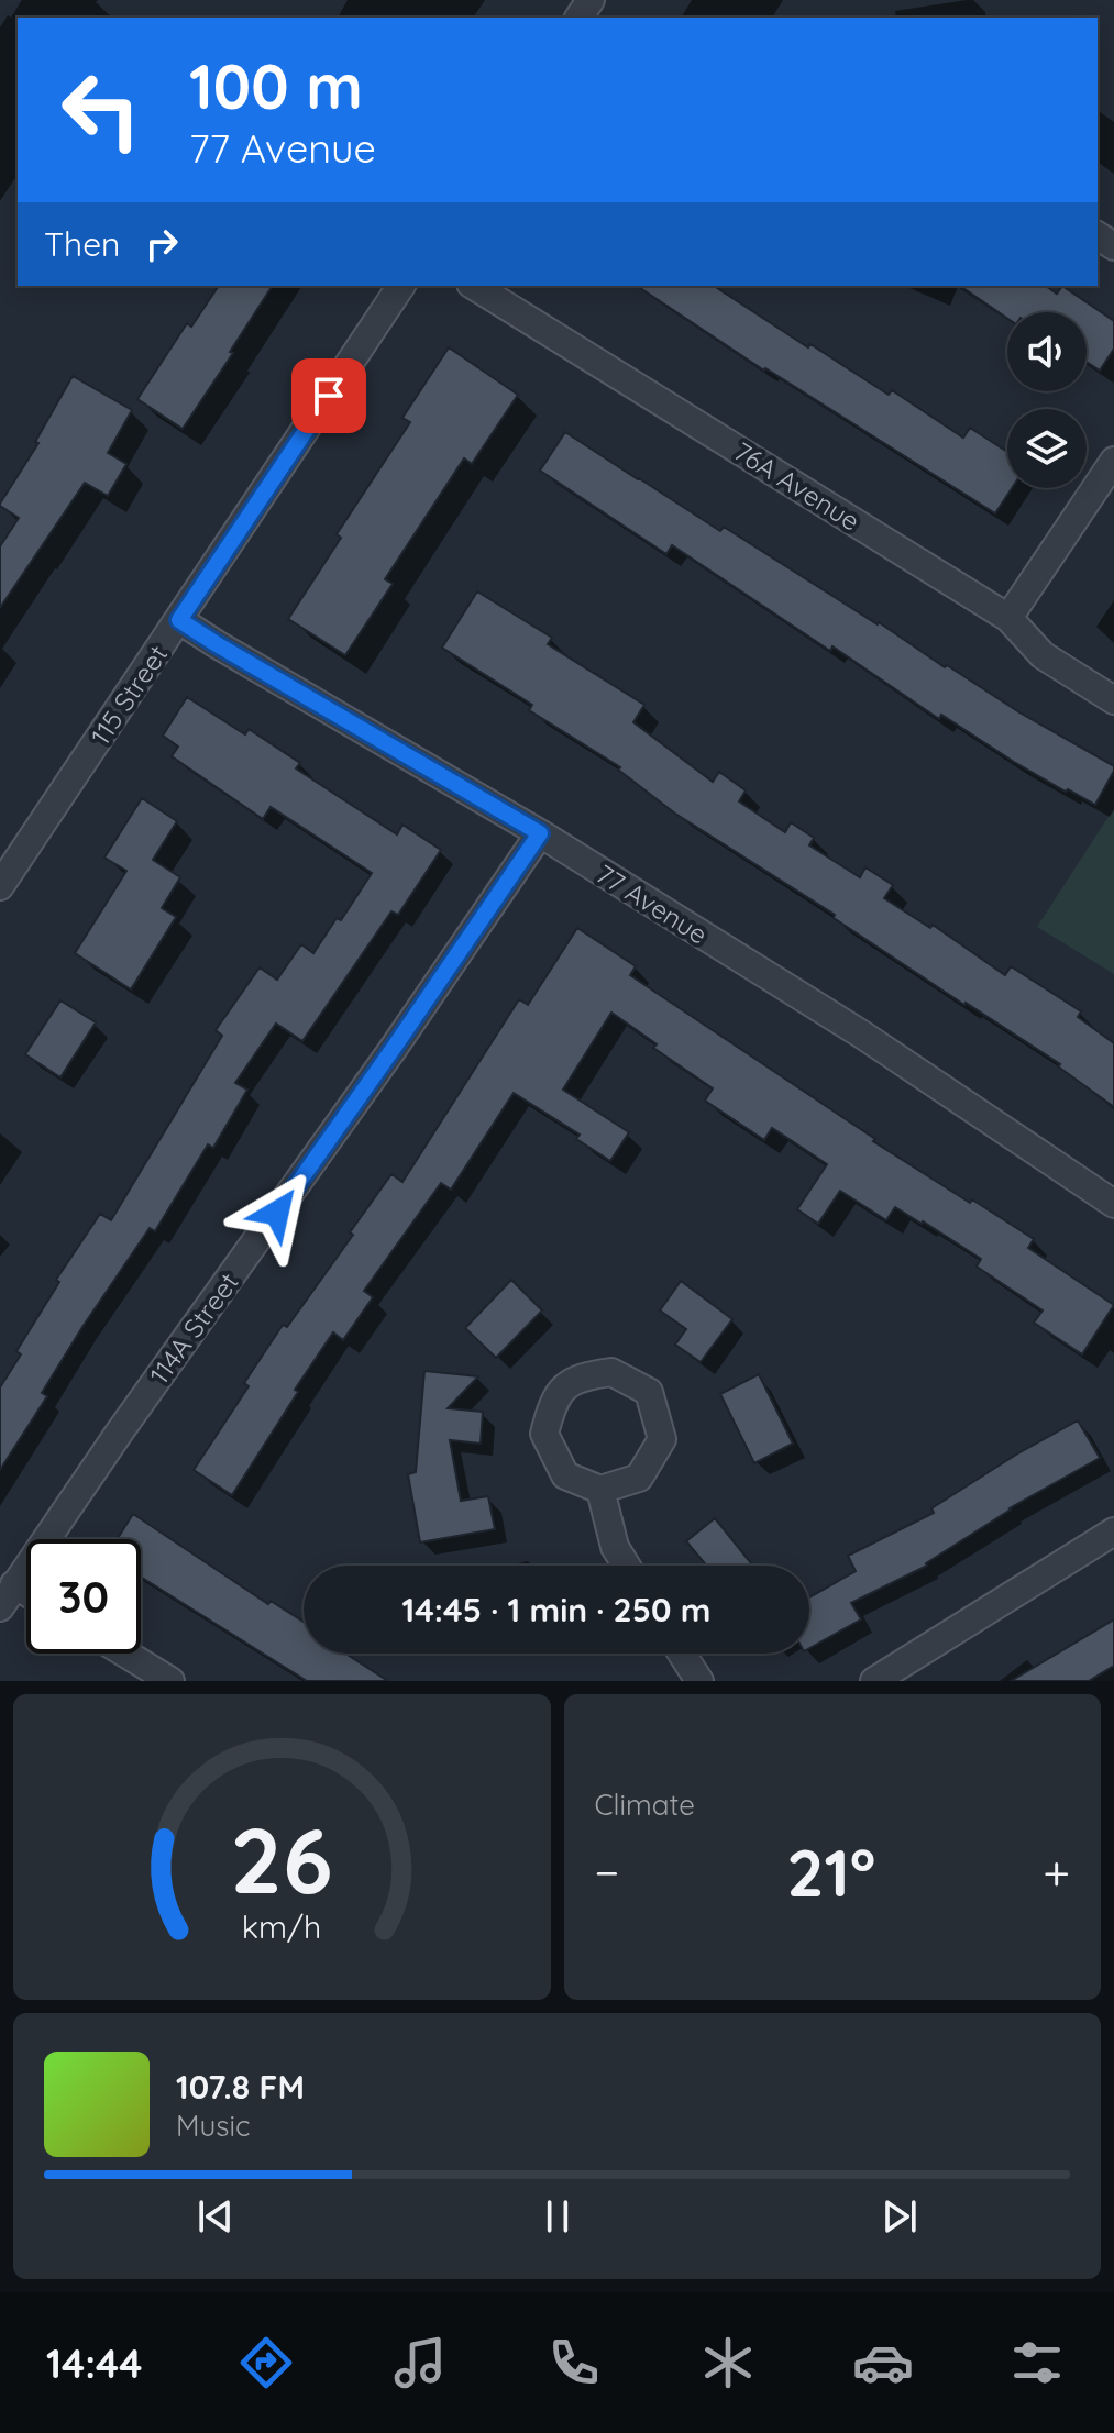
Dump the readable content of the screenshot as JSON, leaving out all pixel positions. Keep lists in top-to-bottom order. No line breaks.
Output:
{"streets":{"street":["76A Avenue","115 Street","77 Avenue","114A Street"]},"crossings":[["115 Street","77 Avenue"],["77 Avenue","114A Street"]],"page":{"turn":["100 m","77 Avenue"],"then":"Then","limit":"30","trip":"14:45 · 1 min · 250 m","tile":"Climate","heat":["−","21°","+"],"song":["107.8 FM","Music"],"tabs":"14:44","gauge":["26","km/h"]}}
